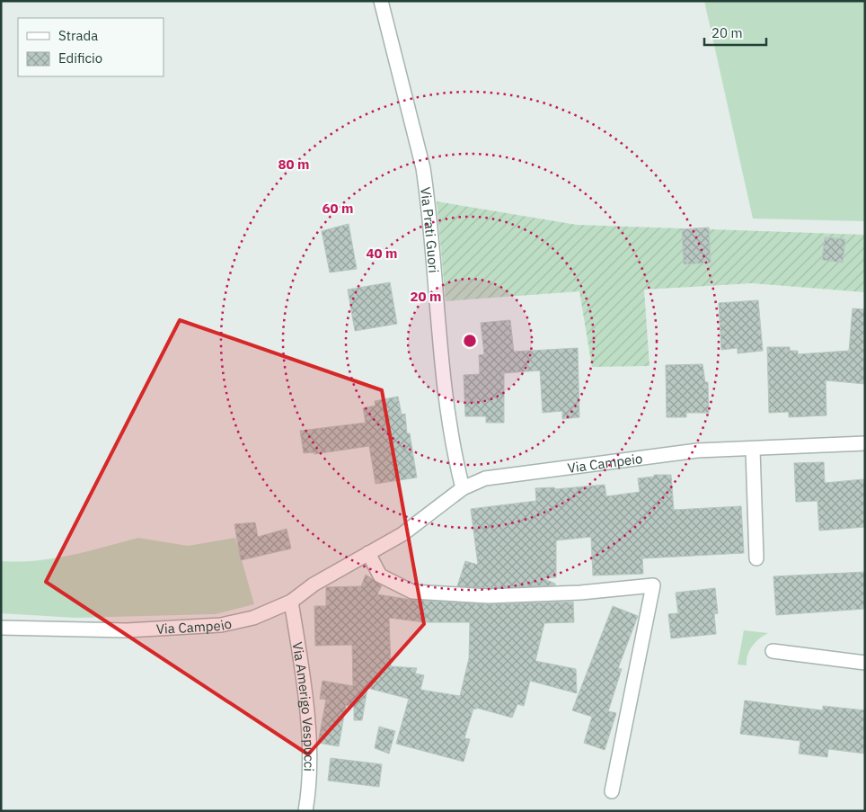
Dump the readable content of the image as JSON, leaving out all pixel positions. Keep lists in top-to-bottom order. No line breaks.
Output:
{"streets":{"street":["Via Prati Guori","Via Campeio","Via Amerigo Vespucci"]},"crossings":[["Via Prati Guori","Via Campeio"],["Via Campeio","Via Amerigo Vespucci"]],"legend":["Strada","Edificio"],"scale_bar":"20 m","rings":["80 m","60 m","40 m","20 m"]}
